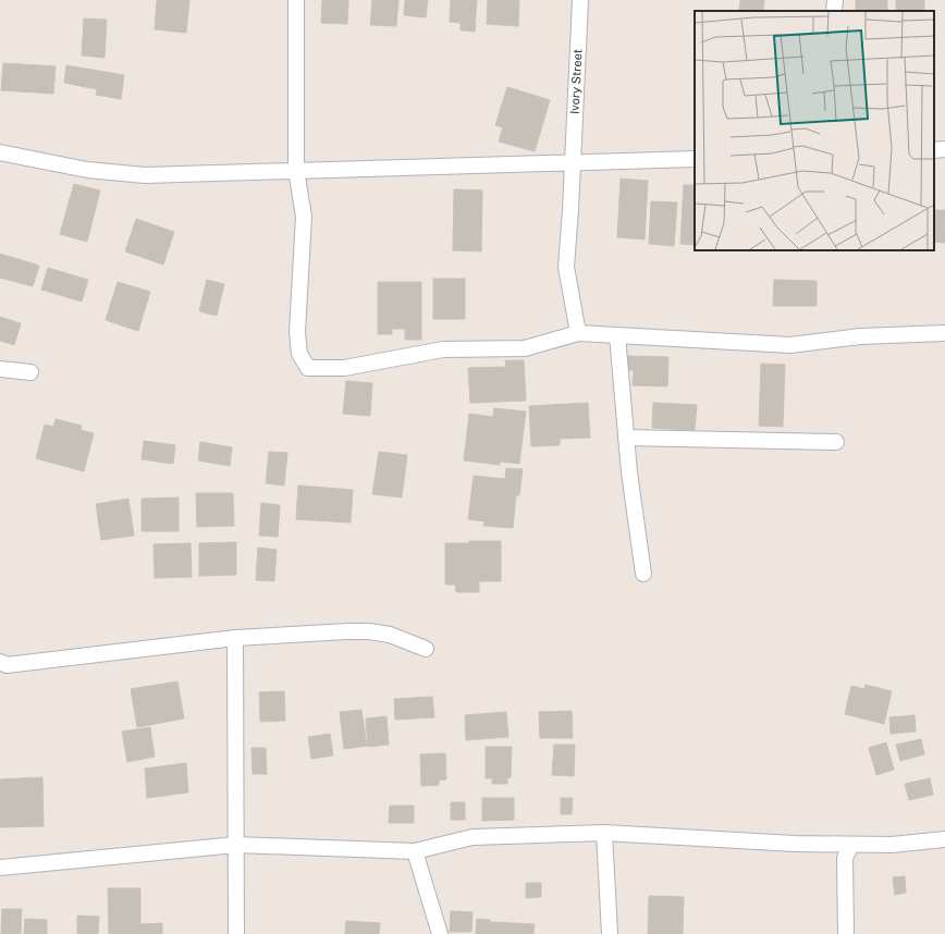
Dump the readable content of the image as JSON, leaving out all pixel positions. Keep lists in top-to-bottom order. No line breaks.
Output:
{"streets":{"street":["Ivory Street"]}}
